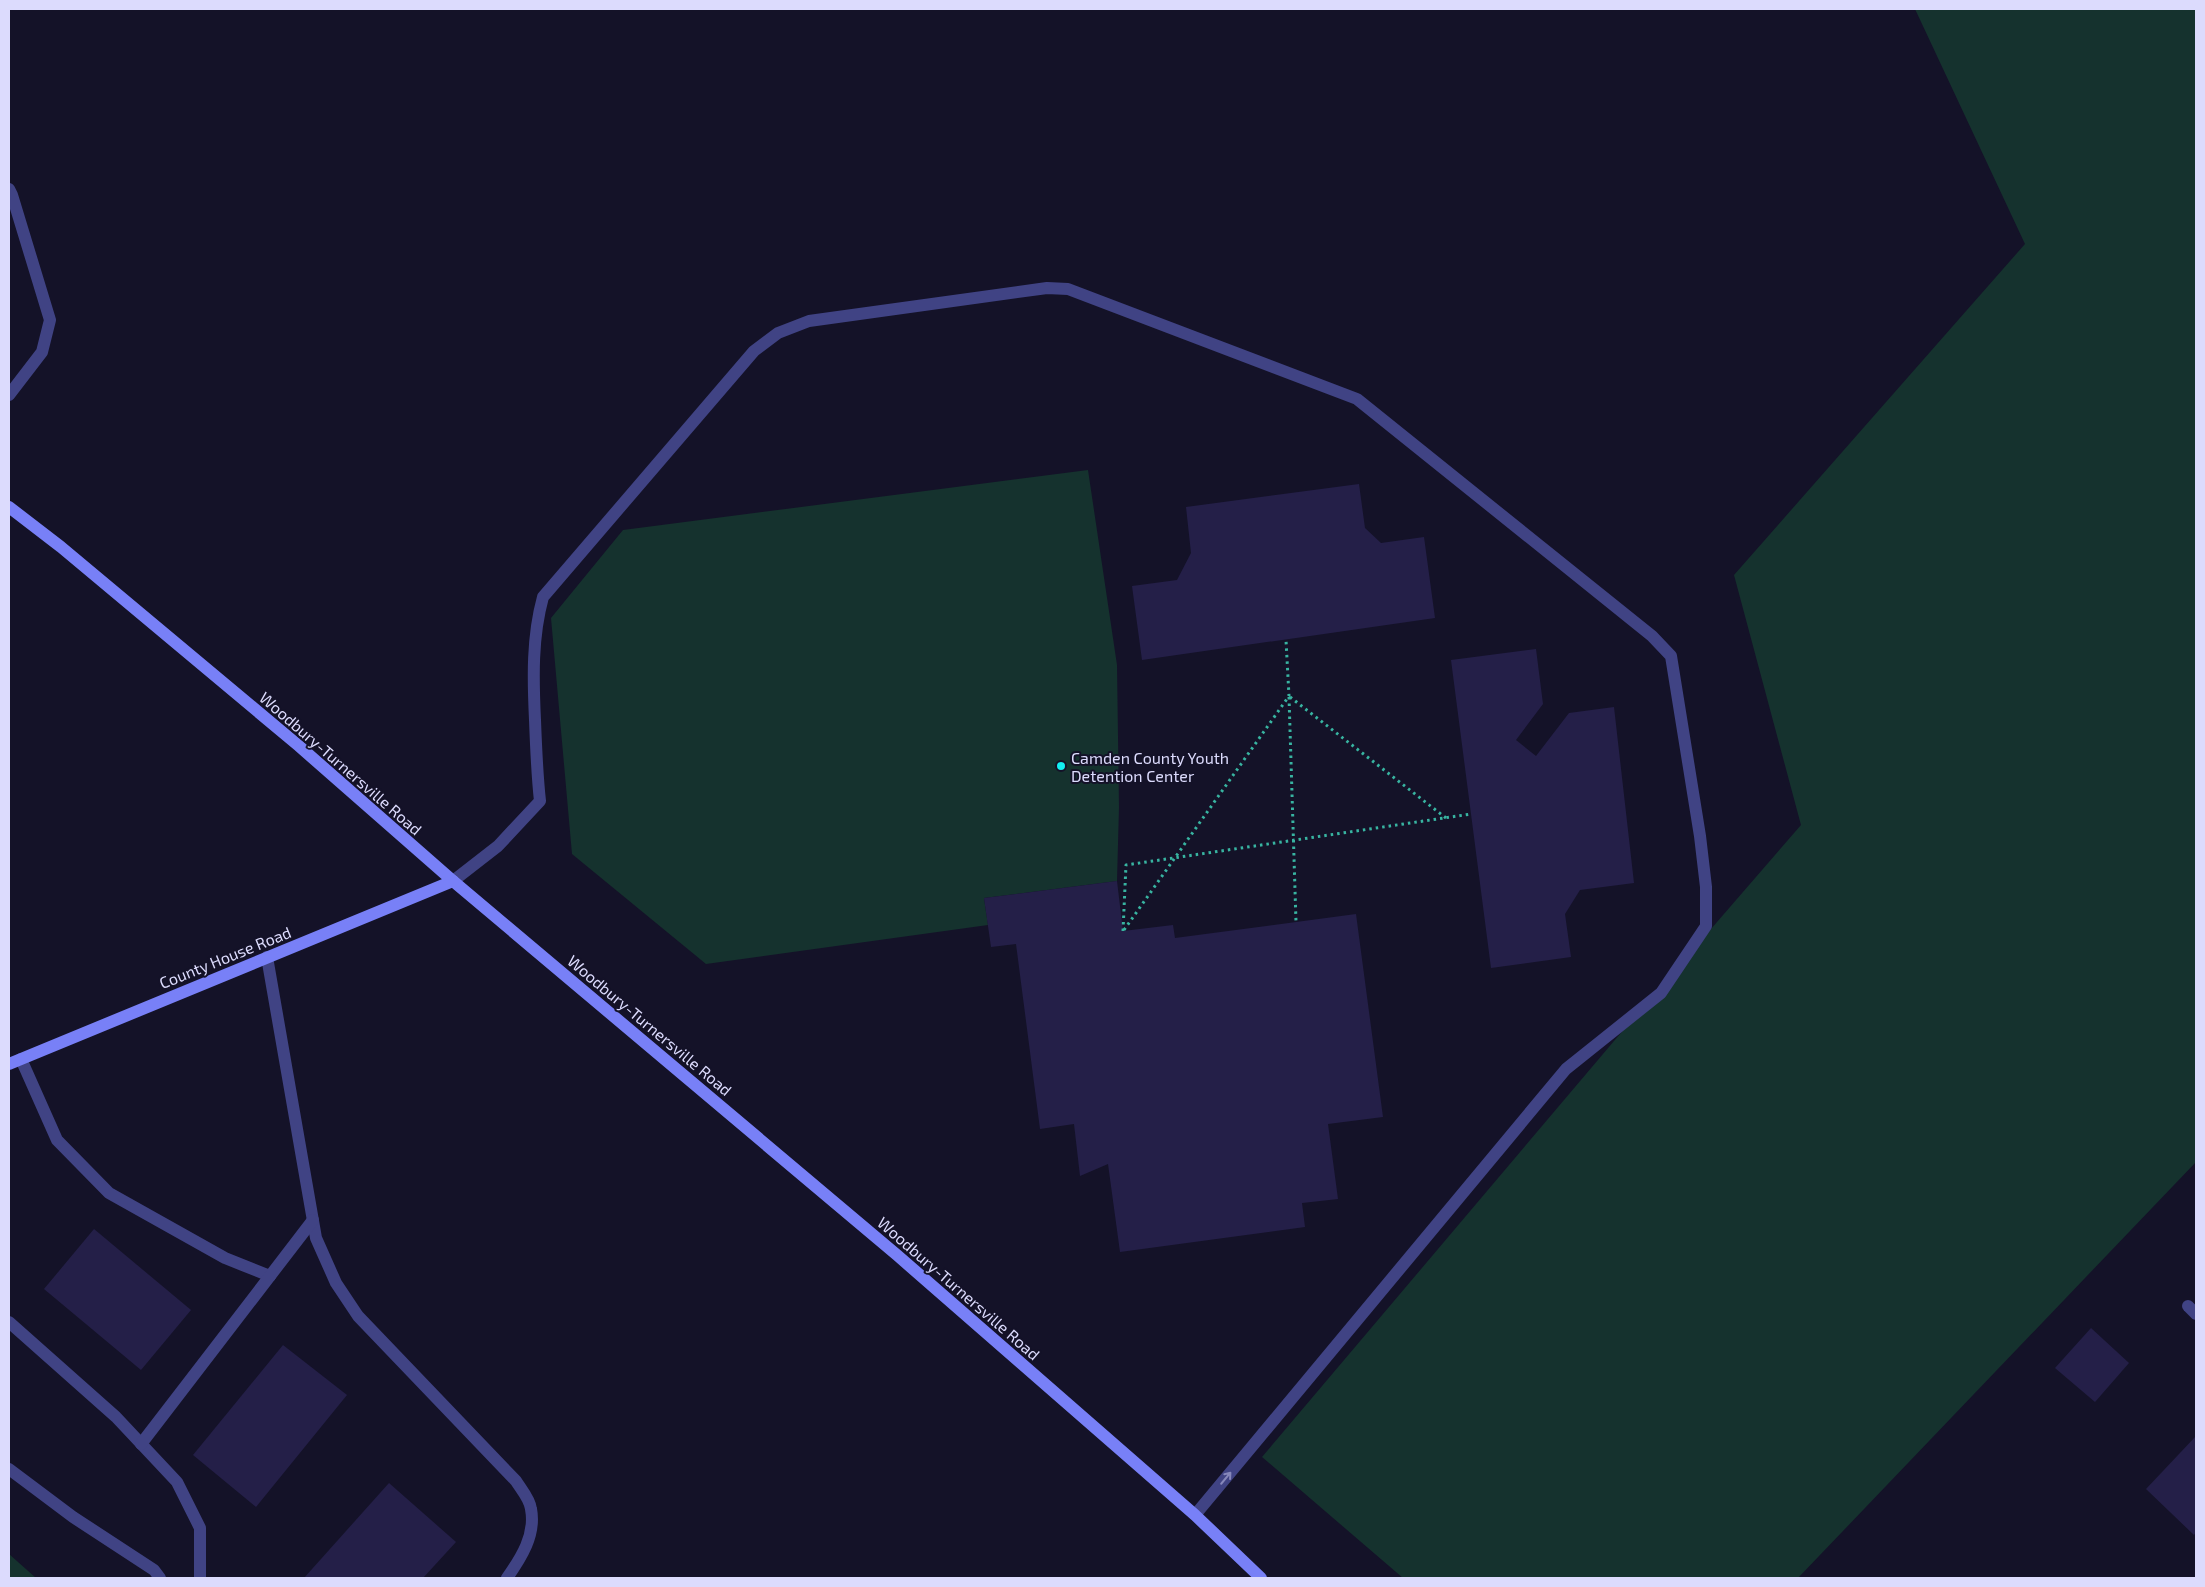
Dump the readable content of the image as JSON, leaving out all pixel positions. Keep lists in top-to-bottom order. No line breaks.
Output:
{"streets":{"main road":["Woodbury-Turnersville Road","County House Road"]},"crossings":[["Woodbury-Turnersville Road","County House Road"]],"places":["Camden County Youth Detention Center"]}
